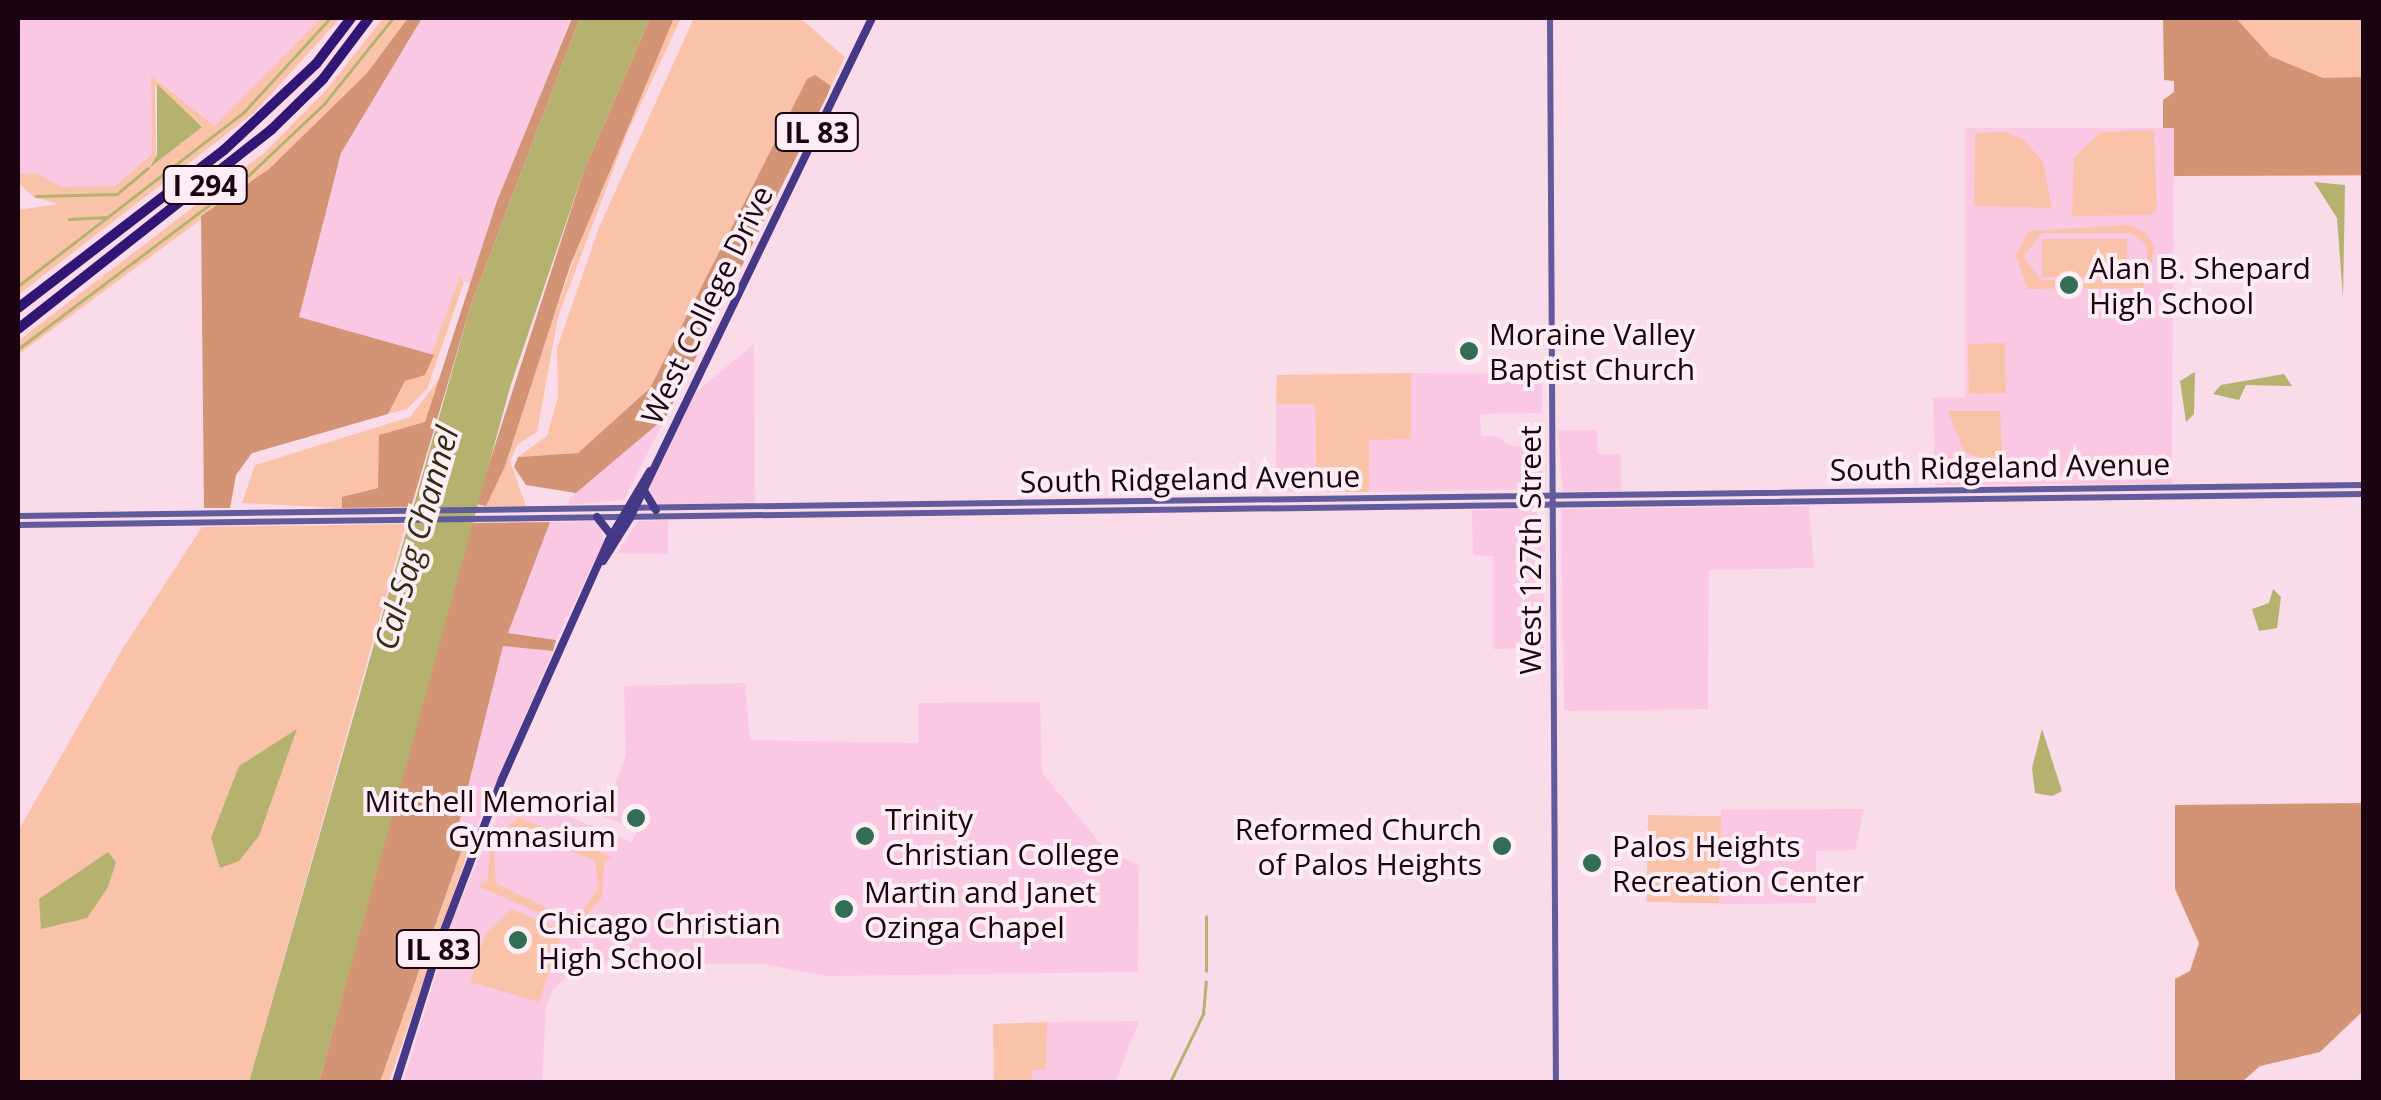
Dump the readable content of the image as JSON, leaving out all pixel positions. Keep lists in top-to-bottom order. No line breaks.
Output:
{"streets":{"highway":["I 294"],"main road":["IL 83","West College Drive","South Ridgeland Avenue","West 127th Street"]},"crossings":[["West College Drive","South Ridgeland Avenue"],["South Ridgeland Avenue","West 127th Street"]],"water":["Cal-Sag Channel"],"places":["Alan B. Shepard High School","Moraine Valley Baptist Church","Mitchell Memorial Gymnasium","Trinity Christian College","Reformed Church of Palos Heights","Palos Heights Recreation Center","Martin and Janet Ozinga Chapel","Chicago Christian High School"]}
